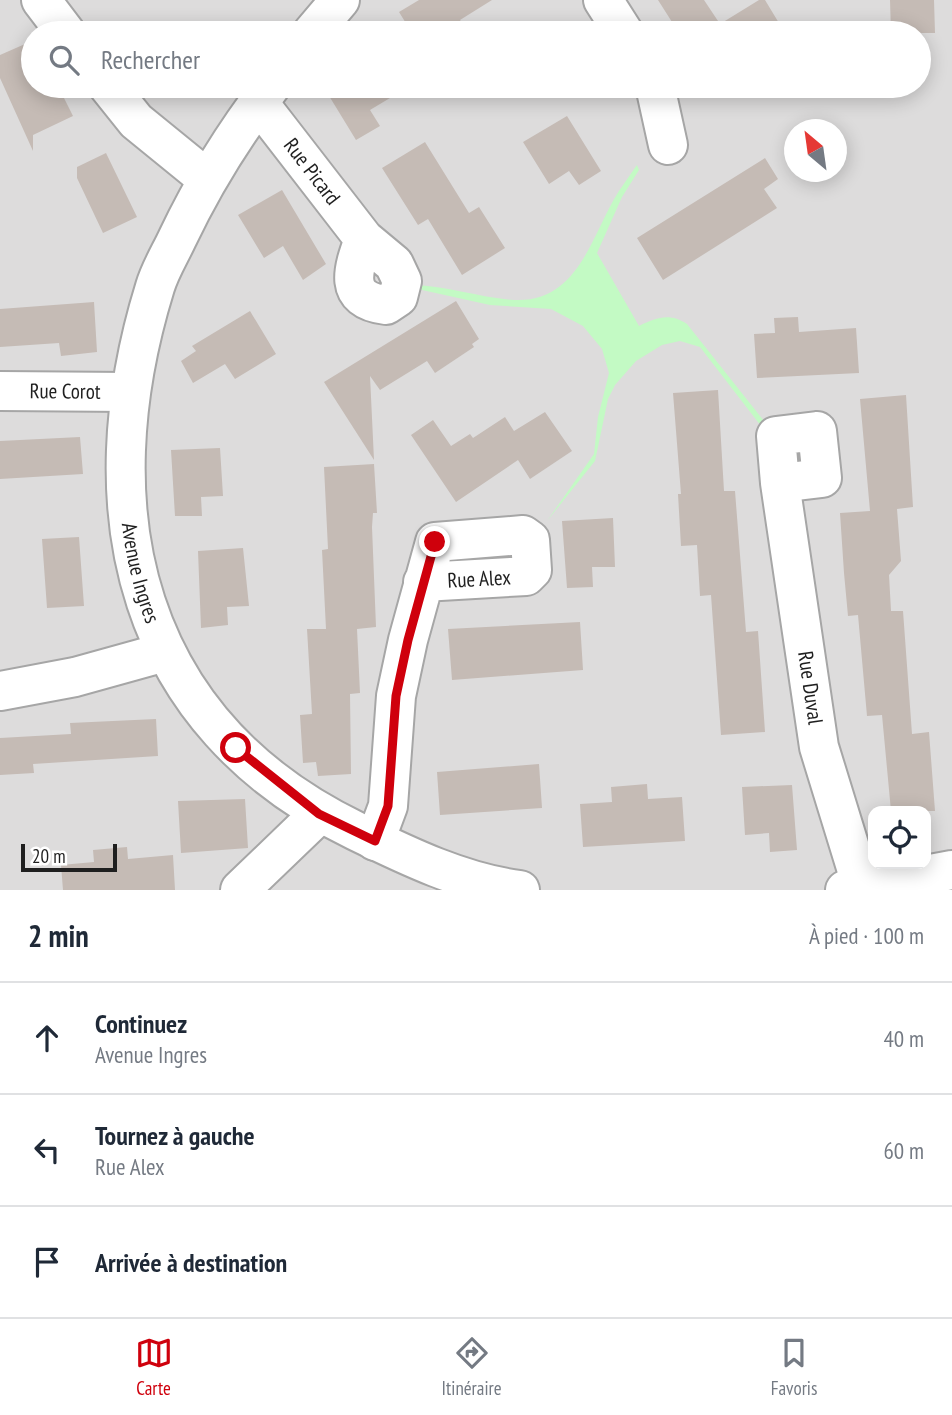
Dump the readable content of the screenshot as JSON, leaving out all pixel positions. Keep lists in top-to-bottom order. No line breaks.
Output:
{"streets":{"street":["Rue Picard","Rue Corot","Avenue Ingres","Rue Alex","Rue Duval"]},"crossings":[["Rue Corot","Avenue Ingres"],["Avenue Ingres","Rue Alex"]],"scale_bar":"20 m","north":"top left","page":{"search":"Rechercher","scale":"20 m","heading":["2 min","À pied · 100 m"],"list":[["Continuez","Avenue Ingres","40 m"],["Tournez à gauche","Rue Alex","60 m"],"Arrivée à destination"],"nav":["Carte","Itinéraire","Favoris"]}}
